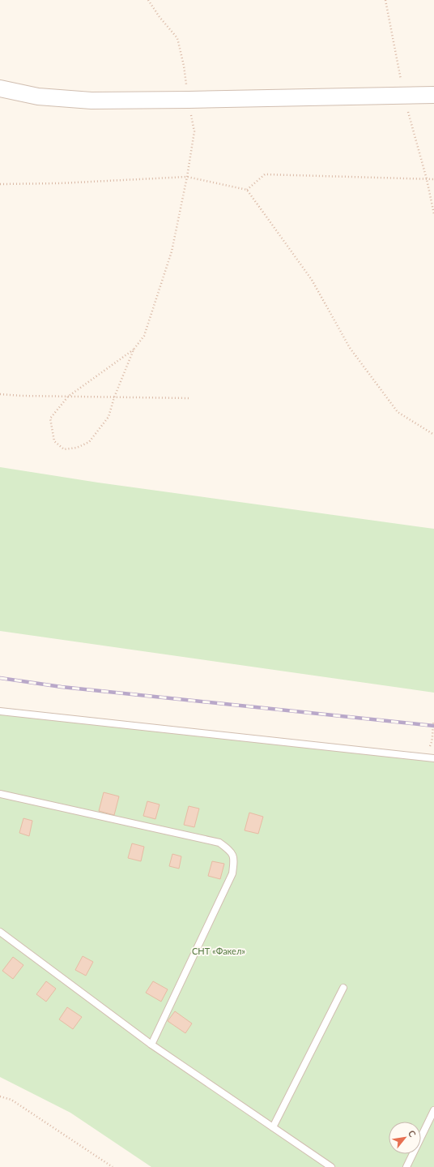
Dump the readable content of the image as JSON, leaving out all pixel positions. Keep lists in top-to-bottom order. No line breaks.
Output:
{"parks":["СНТ «Факел»"],"north":"top right"}
